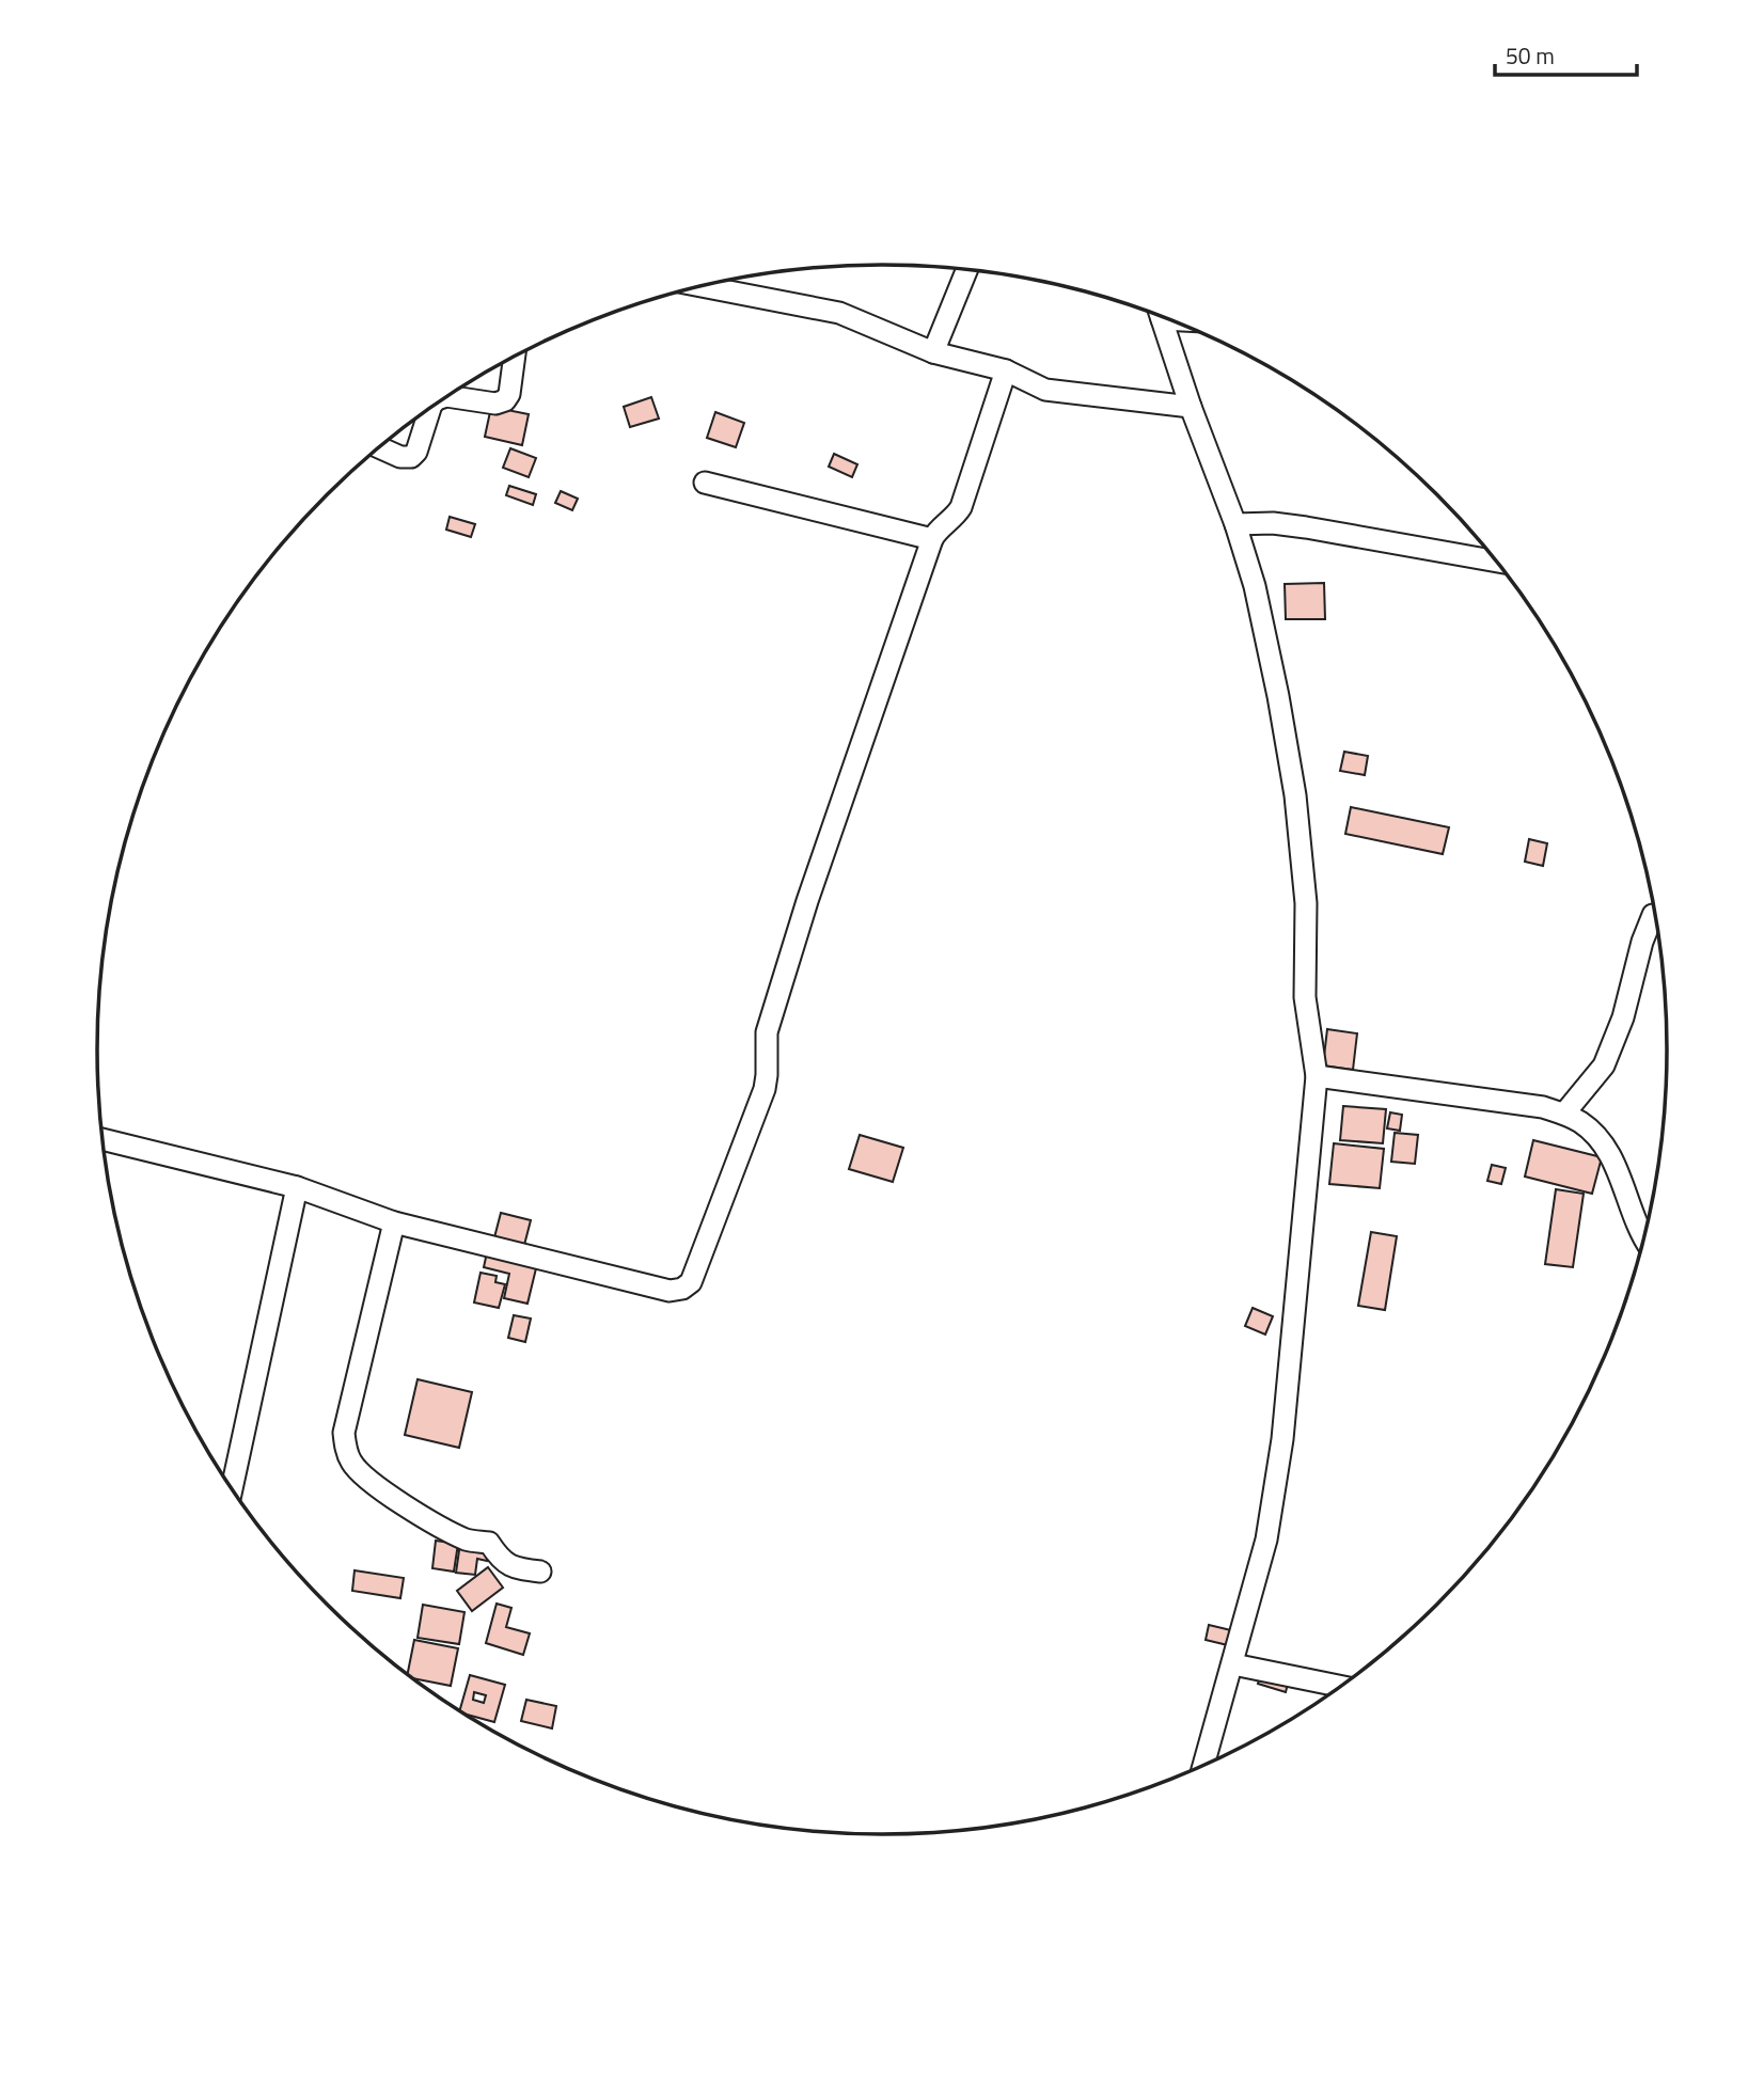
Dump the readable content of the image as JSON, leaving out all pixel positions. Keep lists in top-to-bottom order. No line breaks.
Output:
{"scale_bar":"50 m"}
